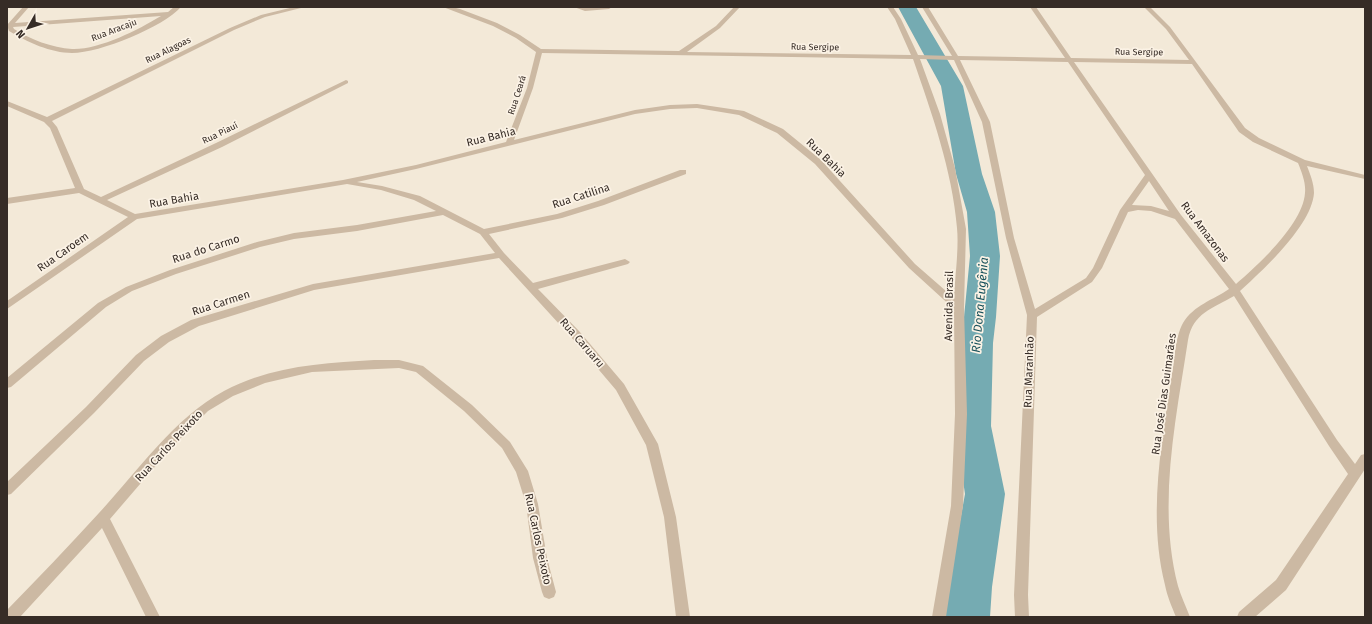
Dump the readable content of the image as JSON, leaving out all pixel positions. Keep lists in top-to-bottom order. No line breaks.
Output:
{"streets":{"street":["Rua Aracaju","Rua Sergipe","Rua Alagoas","Rua Ceará","Rua Piauí","Rua Bahia","Rua Catilina","Rua Amazonas","Rua do Carmo","Rua Caroem","Rua Carmen","Avenida Brasil","Rua Caruaru","Rua Maranhão","Rua José Dias Guimarães","Rua Carlos Peixoto"]},"crossings":[["Rua Sergipe","Rua Ceará"],["Rua Sergipe","Rua Amazonas"],["Rua Sergipe","Avenida Brasil"],["Rua Ceará","Rua Bahia"],["Rua Bahia","Rua Caroem"],["Rua Bahia","Avenida Brasil"],["Rua Bahia","Rua Caruaru"],["Rua Catilina","Rua Caruaru"],["Rua Amazonas","Rua José Dias Guimarães"],["Rua do Carmo","Rua Caruaru"],["Rua Carmen","Rua Caruaru"]],"water":["Rio Dona Eugênia"],"north":"bottom left"}
